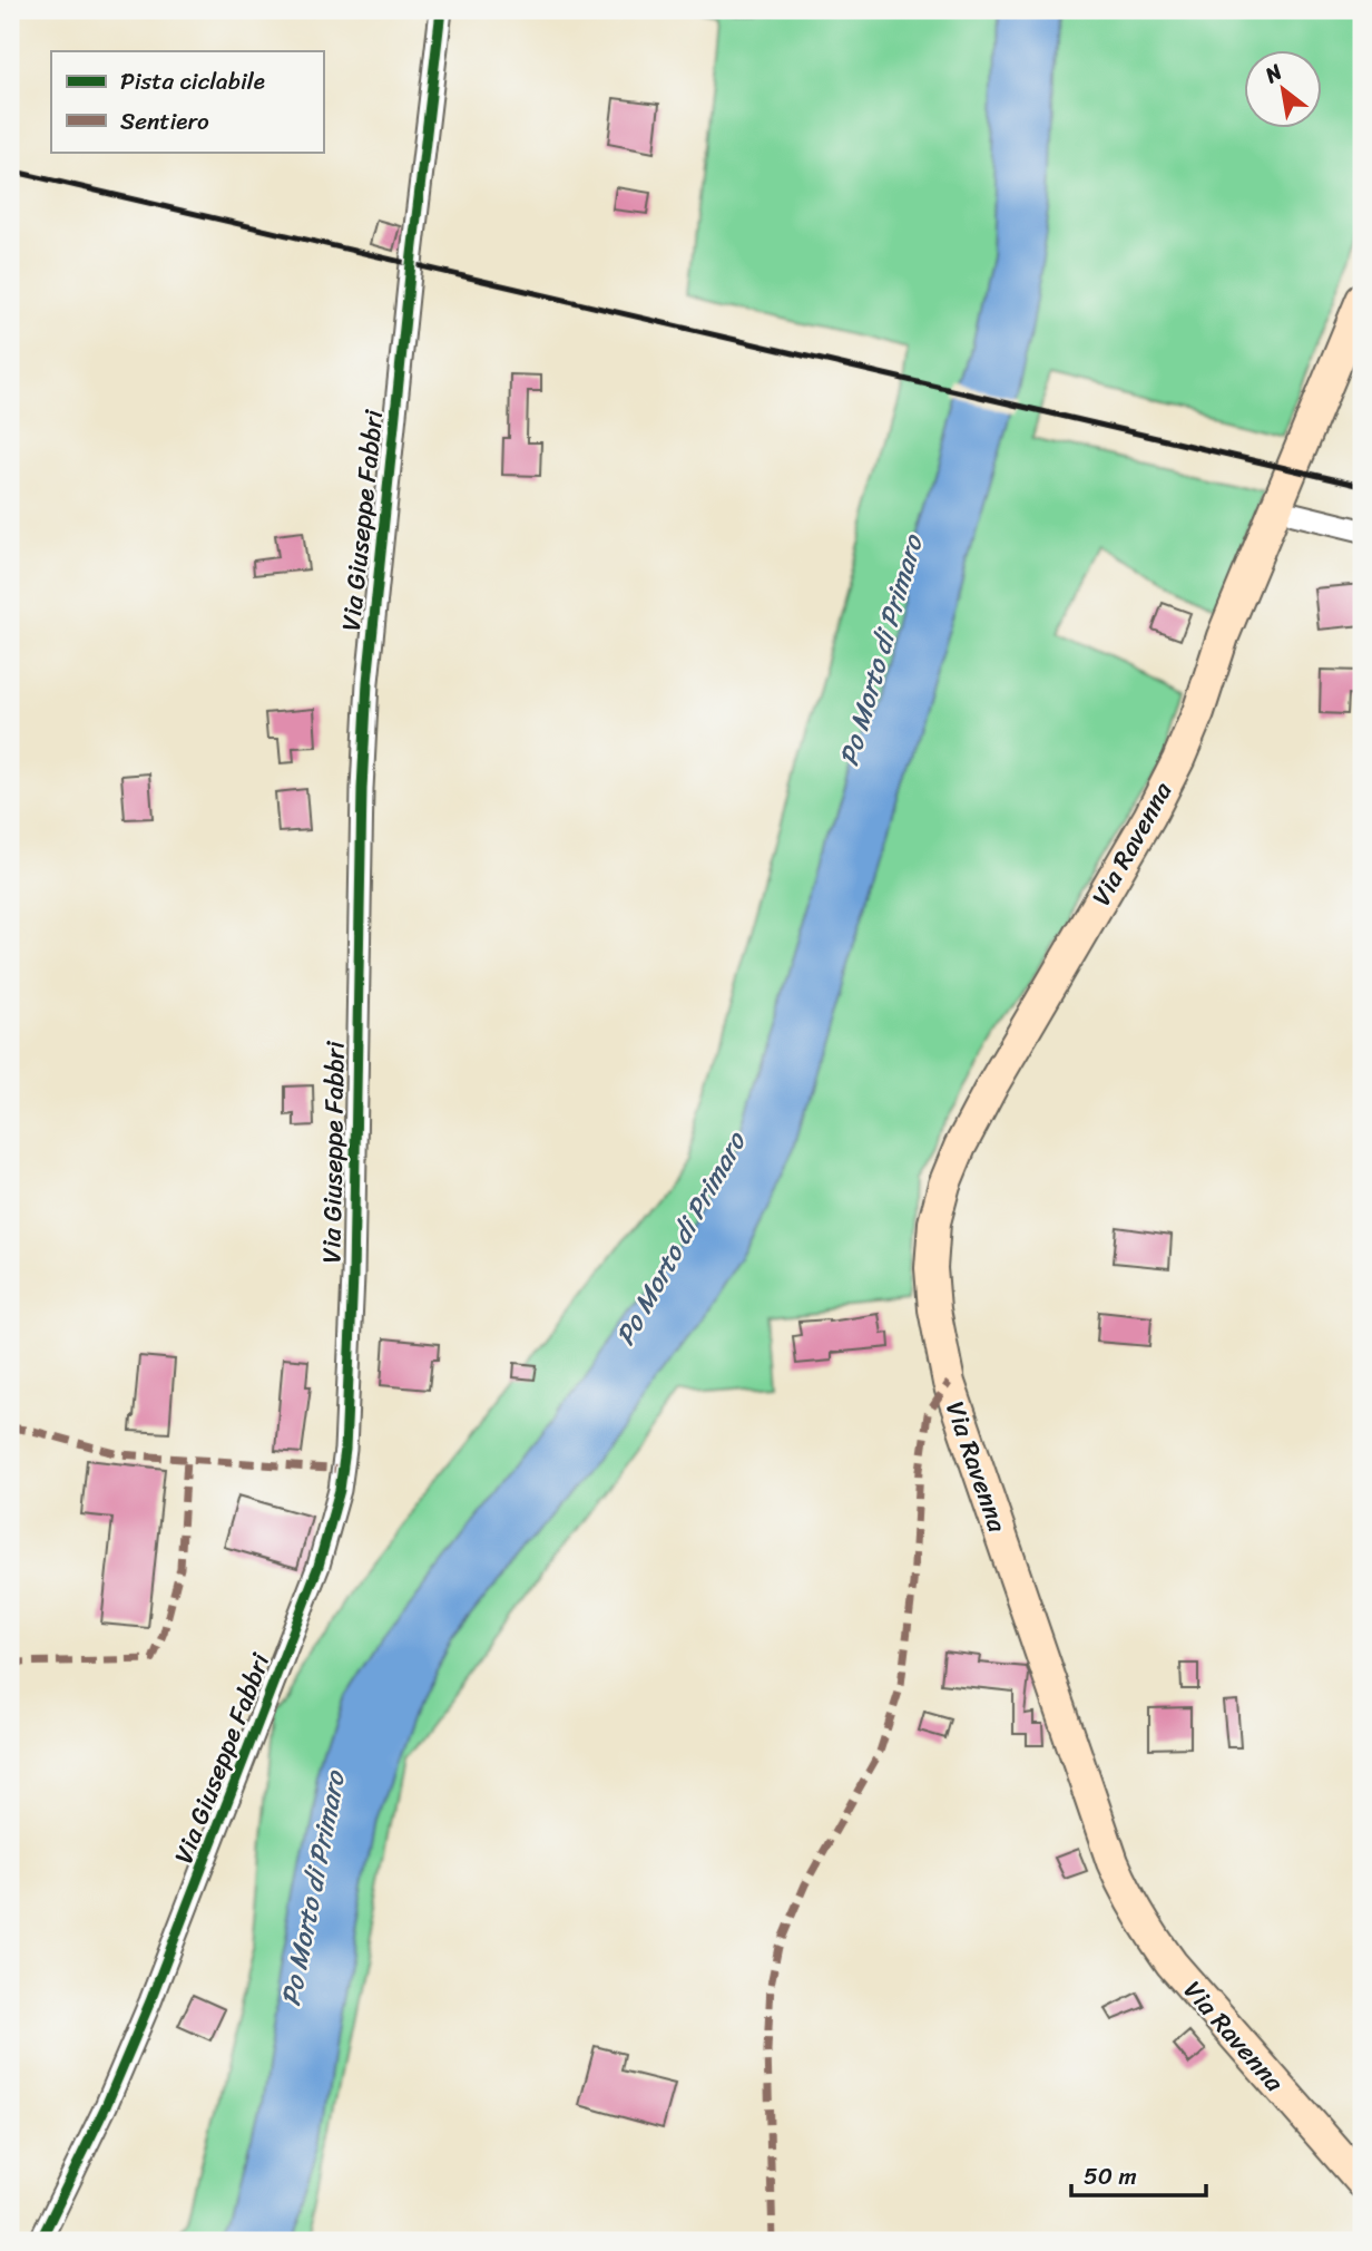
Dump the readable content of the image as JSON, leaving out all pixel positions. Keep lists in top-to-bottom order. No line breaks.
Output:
{"streets":{"main road":["Via Ravenna"],"street":["Via Giuseppe Fabbri"]},"water":["Po Morto di Primaro"],"legend":["Pista ciclabile","Sentiero"],"scale_bar":"50 m","north":"top left"}
